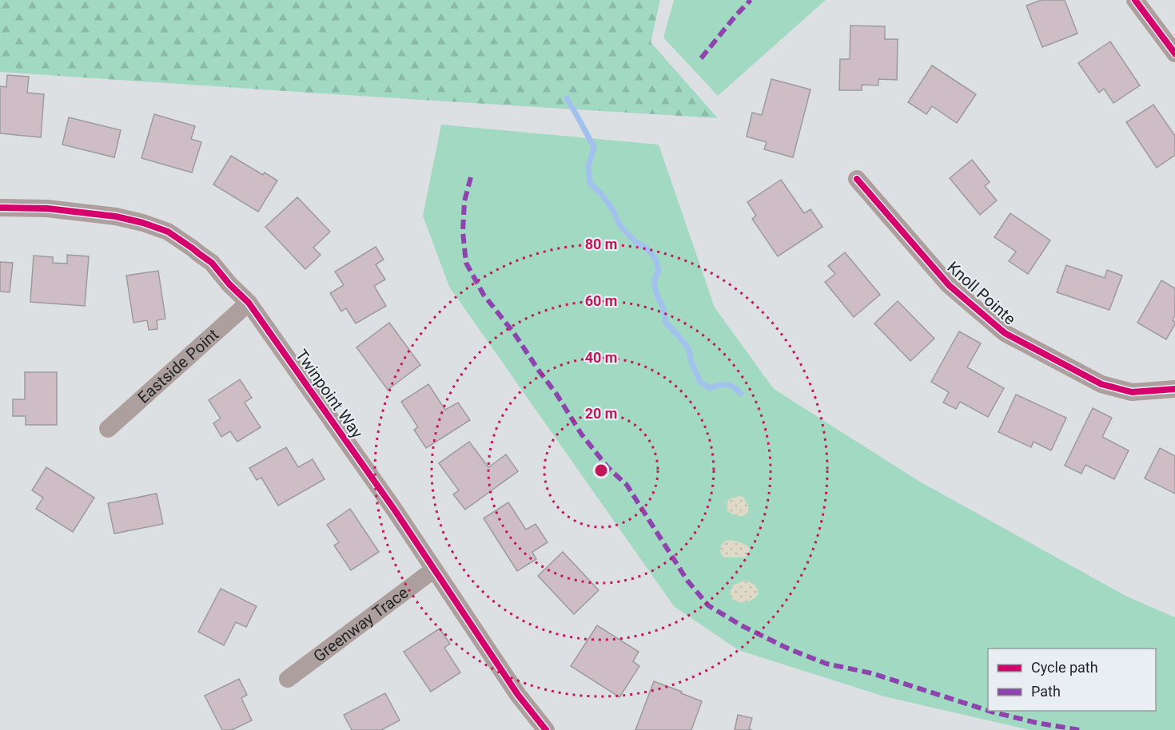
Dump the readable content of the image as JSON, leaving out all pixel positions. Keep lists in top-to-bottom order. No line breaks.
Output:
{"streets":{"street":["Knoll Pointe","Eastside Point","Twinpoint Way","Greenway Trace"]},"crossings":[["Eastside Point","Twinpoint Way"],["Twinpoint Way","Greenway Trace"]],"legend":["Cycle path","Path"],"rings":["80 m","60 m","40 m","20 m"]}
